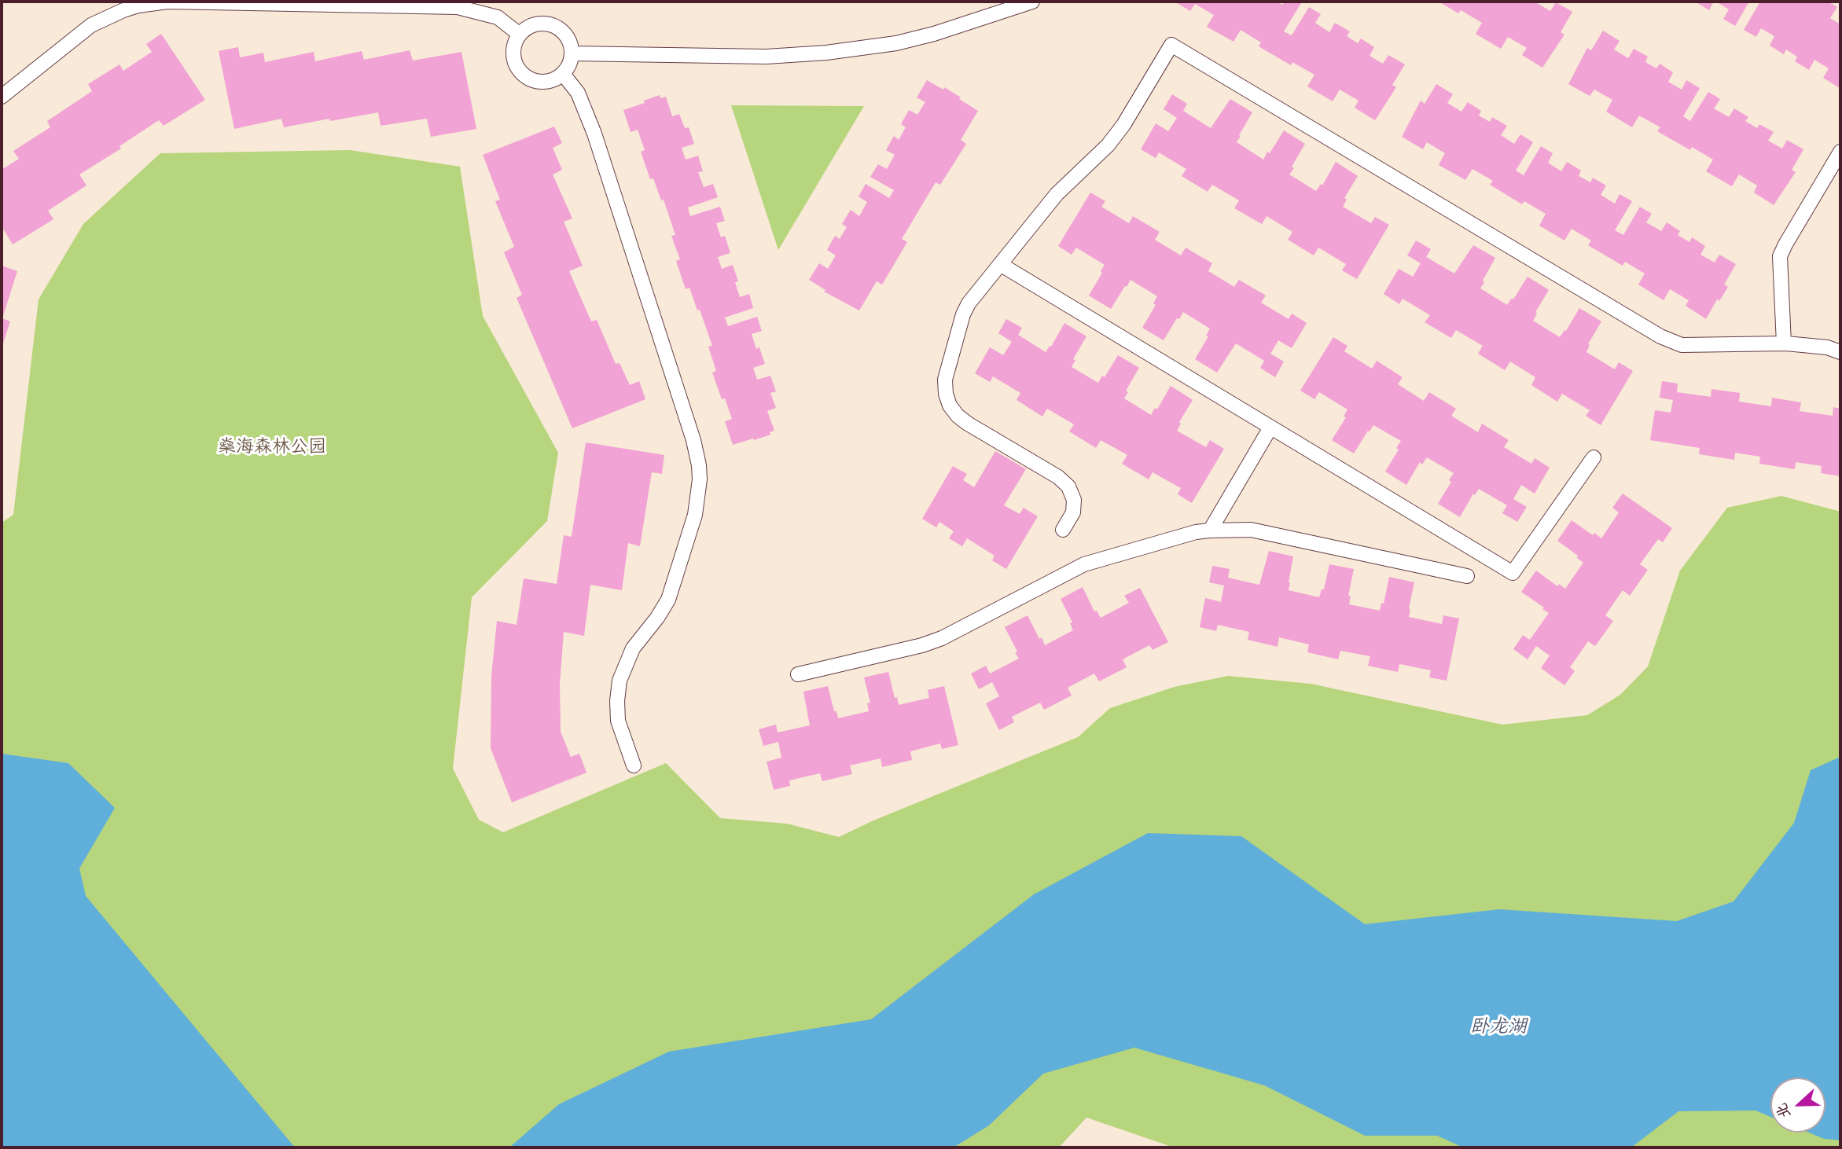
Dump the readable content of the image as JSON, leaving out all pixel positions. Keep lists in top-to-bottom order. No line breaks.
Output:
{"water":["卧龙湖"],"parks":["燊海森林公园"],"north":"left"}
